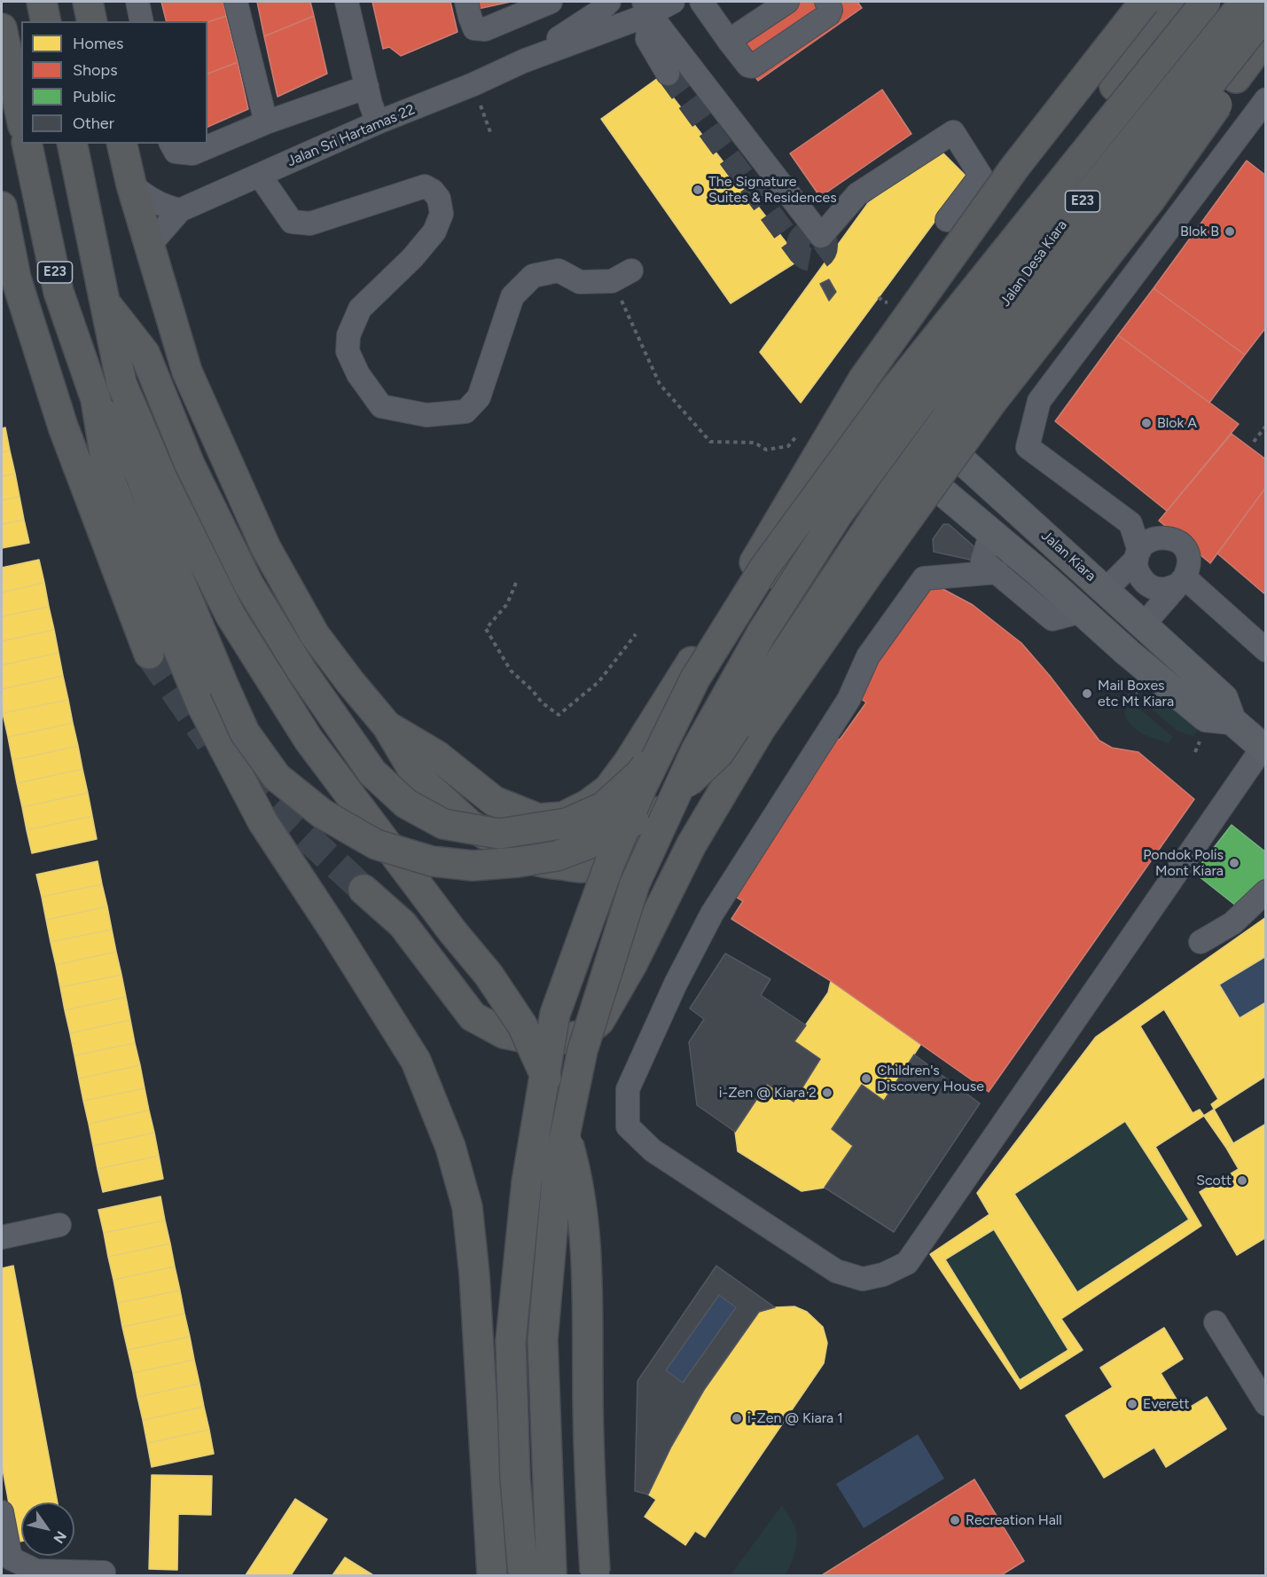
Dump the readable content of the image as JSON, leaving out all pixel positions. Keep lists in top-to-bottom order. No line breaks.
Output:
{"streets":{"highway":["E23"],"main road":["Jalan Desa Kiara","Jalan Kiara"],"street":["Jalan Sri Hartamas 22"]},"crossings":[["E23","Jalan Desa Kiara"],["E23","Jalan Kiara"],["Jalan Desa Kiara","Jalan Kiara"]],"places":["The Signature Suites & Residences","Blok B","Blok A","Mail Boxes etc Mt Kiara","Pondok Polis Mont Kiara","Children's Discovery House","i-Zen @ Kiara 2","Scott","Everett","i-Zen @ Kiara 1","Recreation Hall"],"legend":["Homes","Shops","Public","Other"],"north":"bottom right"}
